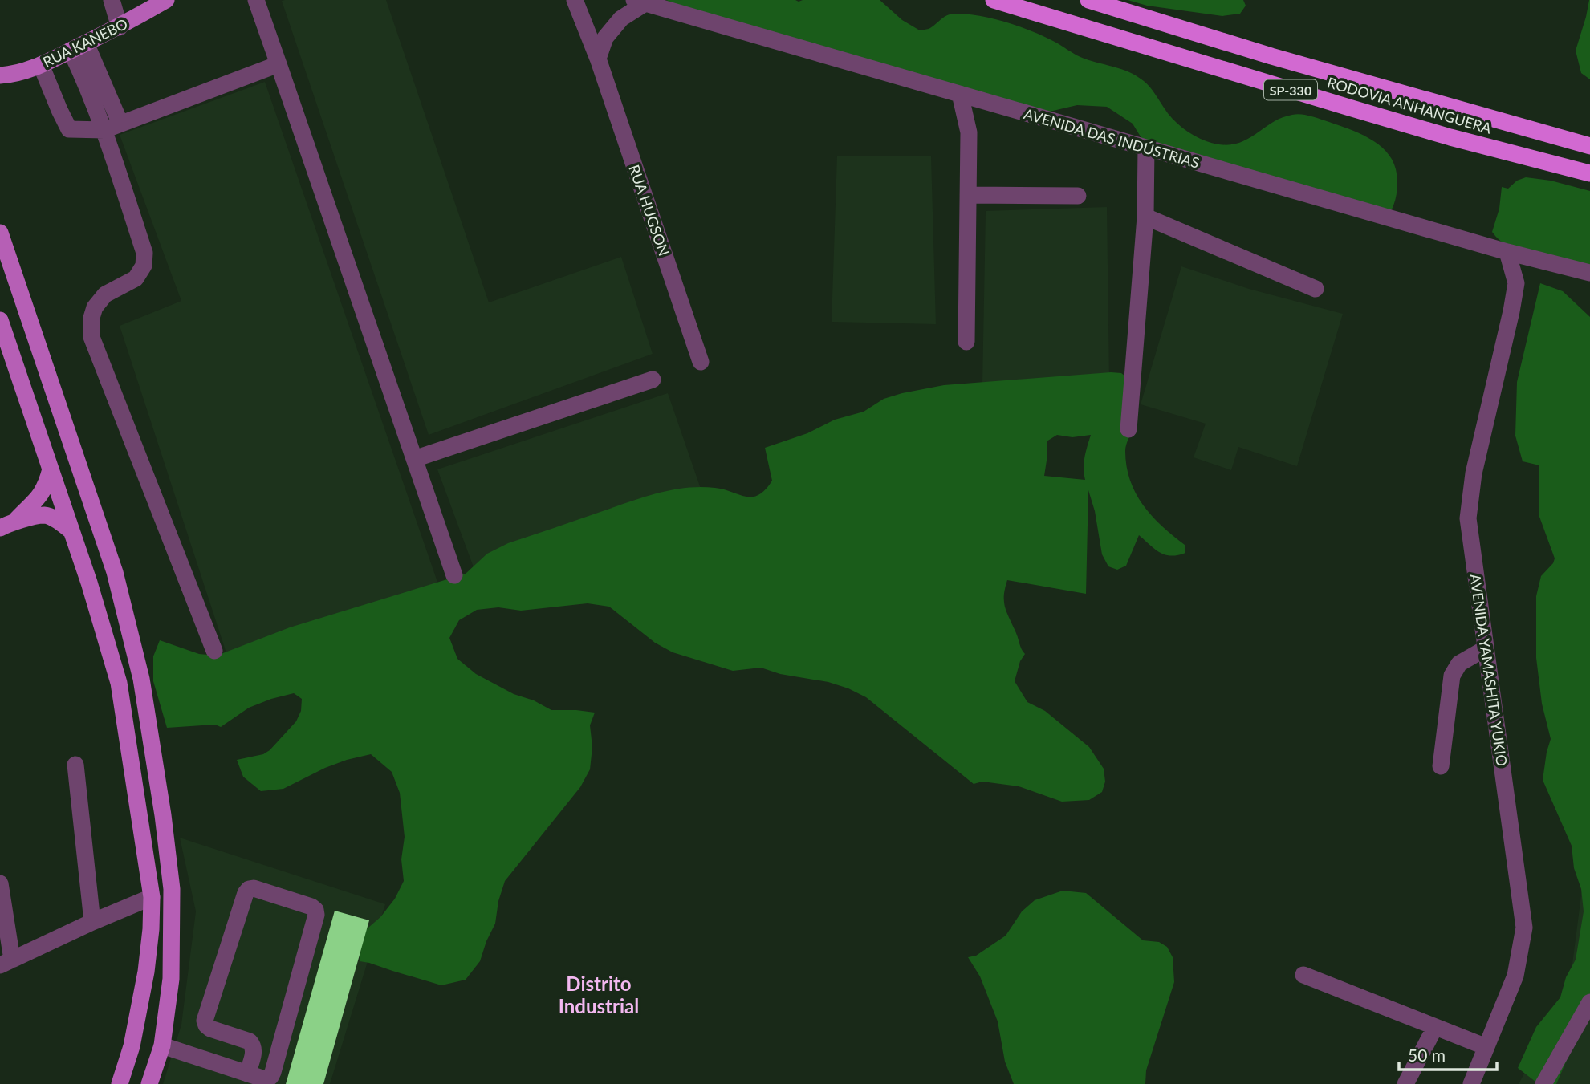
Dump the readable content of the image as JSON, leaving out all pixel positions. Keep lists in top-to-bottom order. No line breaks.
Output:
{"streets":{"highway":["SP-330","RODOVIA ANHANGUERA"],"main road":["RUA KANEBO"],"street":["AVENIDA DAS INDÚSTRIAS","RUA HUGSON","AVENIDA YAMASHITA YUKIO"]},"crossings":[["AVENIDA DAS INDÚSTRIAS","AVENIDA YAMASHITA YUKIO"]],"districts":["Distrito Industrial"],"scale_bar":"50 m"}
